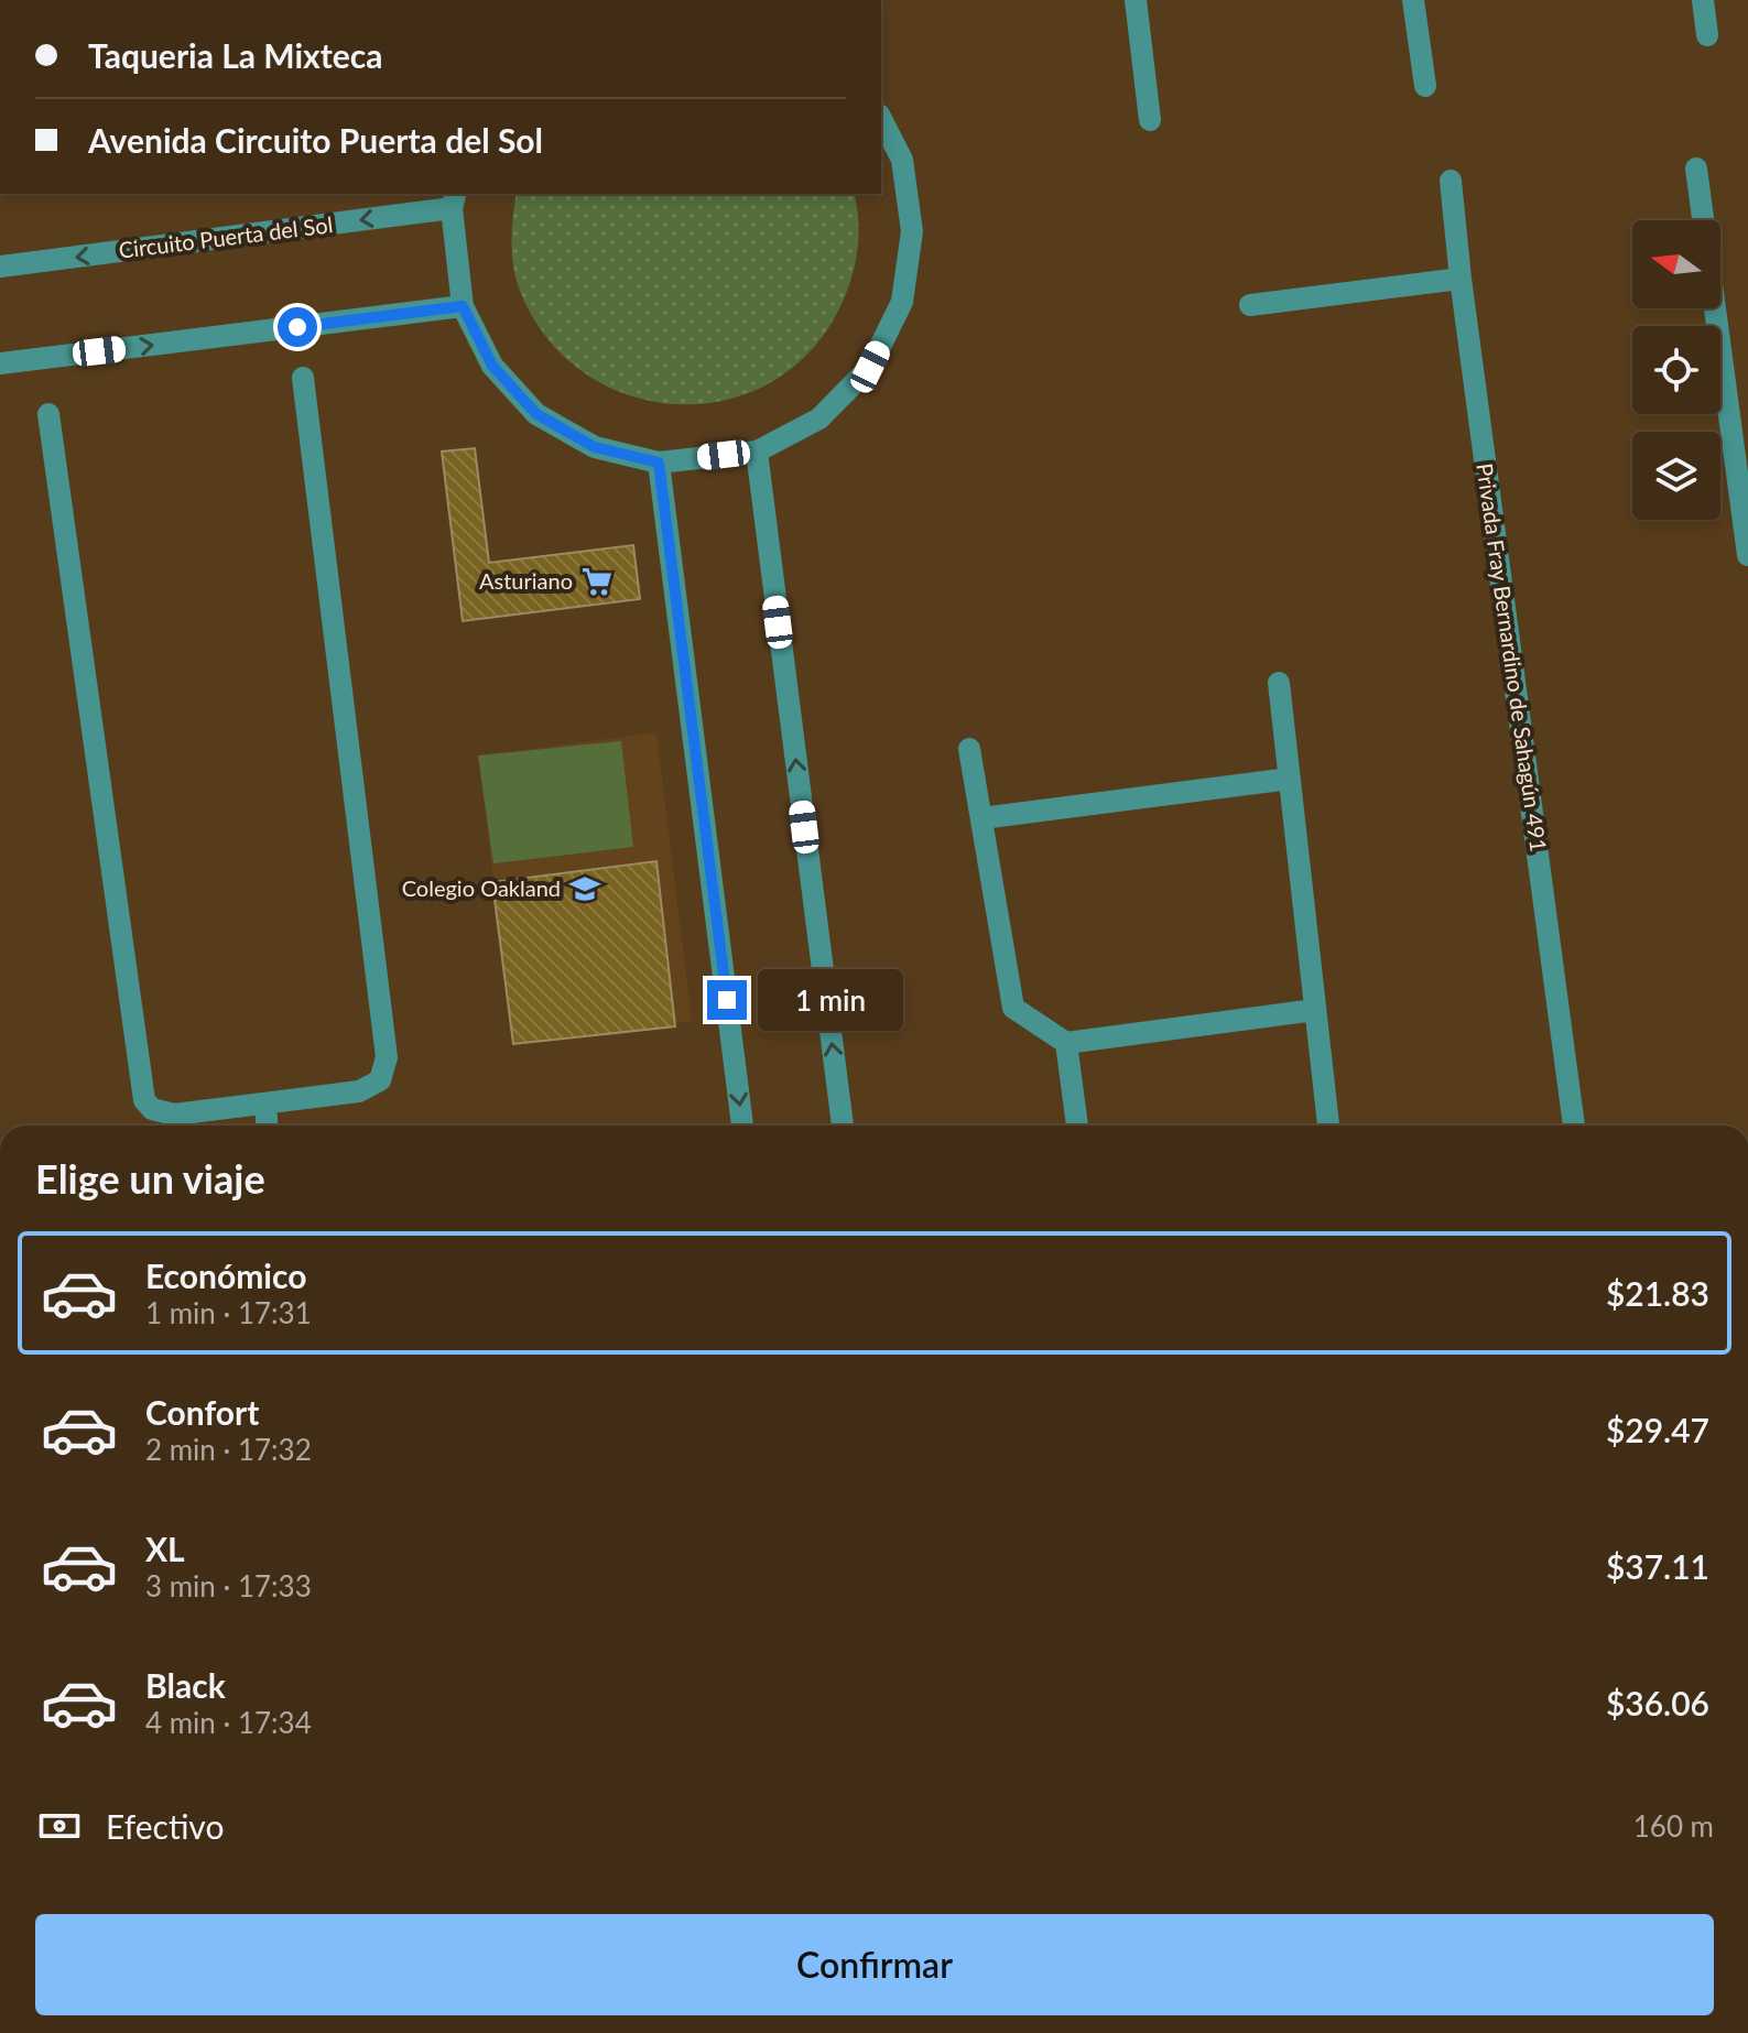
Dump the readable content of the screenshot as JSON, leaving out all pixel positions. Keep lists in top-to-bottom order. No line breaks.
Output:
{"streets":{"street":["Circuito Puerta del Sol","Privada Fray Bernardino de Sahagún 491"]},"places":{"supermarket":["Asturiano"],"school or university":["Colegio Oakland"]},"north":"left","page":{"banner":["Taqueria La Mixteca","Avenida Circuito Puerta del Sol"],"bubble":"1 min","heading":"Elige un viaje","list":[{"name":"Económico","note":"1 min · 17:31","value":"$21.83"},{"name":"Confort","note":"2 min · 17:32","value":"$29.47"},{"name":"XL","note":"3 min · 17:33","value":"$37.11"},{"name":"Black","note":"4 min · 17:34","value":"$36.06"}],"pay":["Efectivo","160 m"],"buttons":"Confirmar"}}
